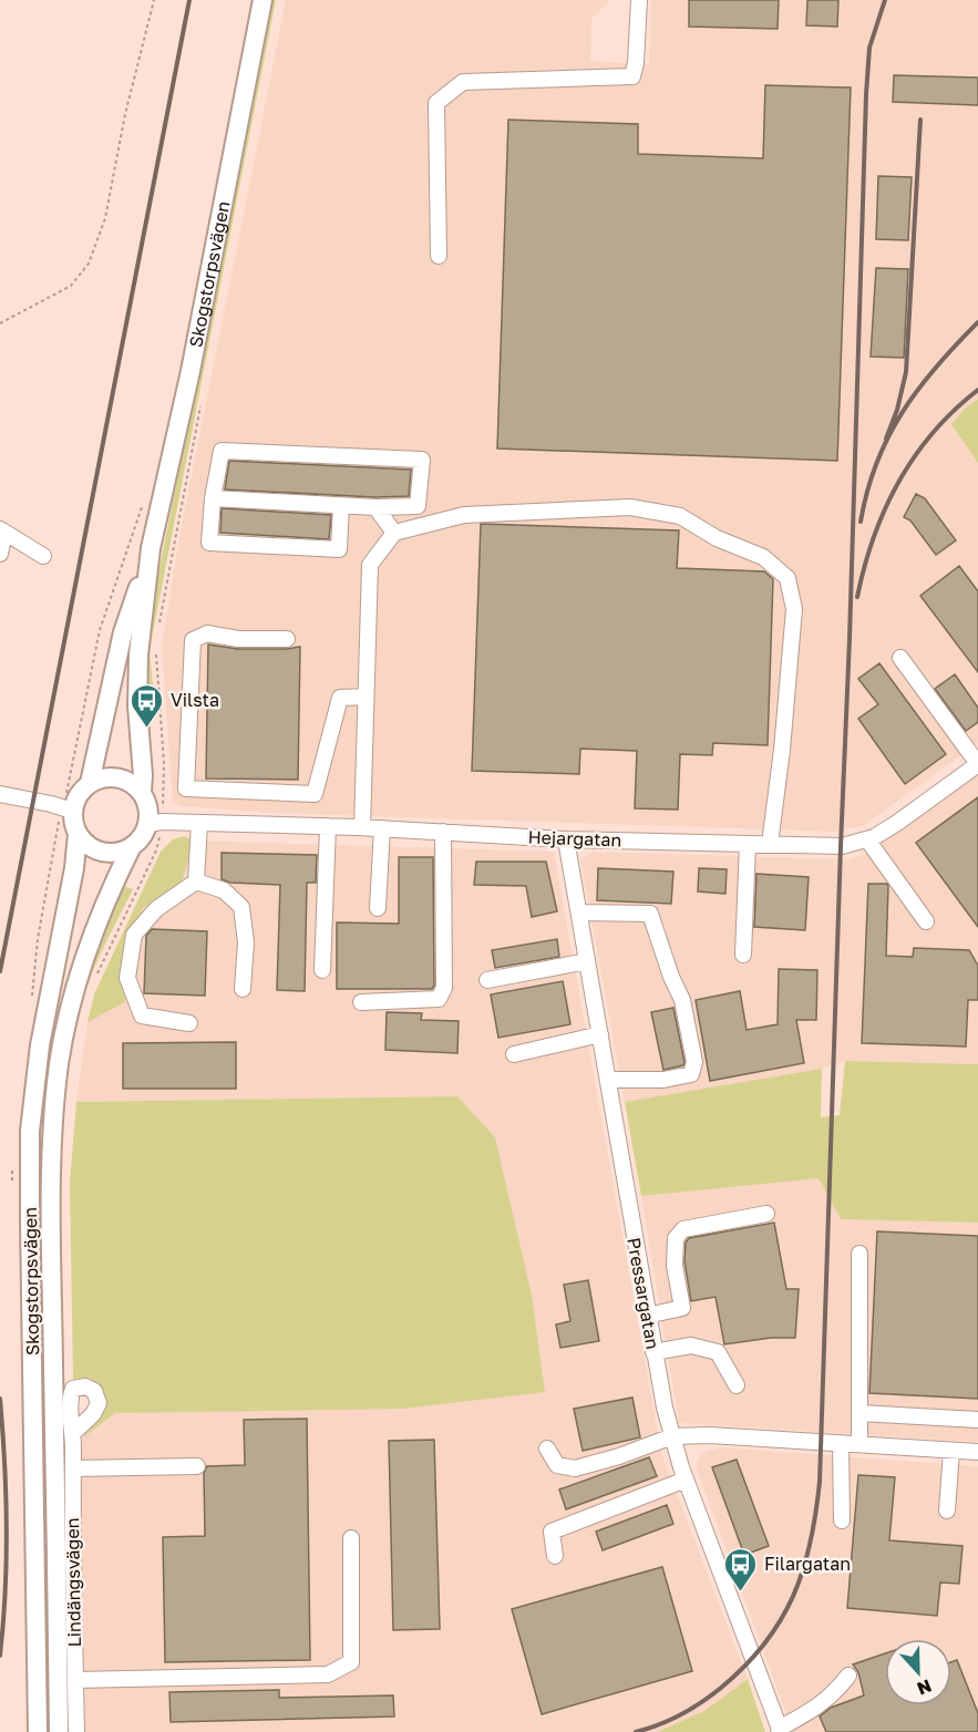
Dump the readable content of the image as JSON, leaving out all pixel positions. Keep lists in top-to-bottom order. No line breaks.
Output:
{"streets":{"main road":["Skogstorpsvägen"],"street":["Hejargatan","Pressargatan","Lindängsvägen"]},"crossings":[["Skogstorpsvägen","Hejargatan"],["Hejargatan","Pressargatan"]],"places":{"bus stop":["Vilsta","Filargatan"]},"north":"bottom"}
